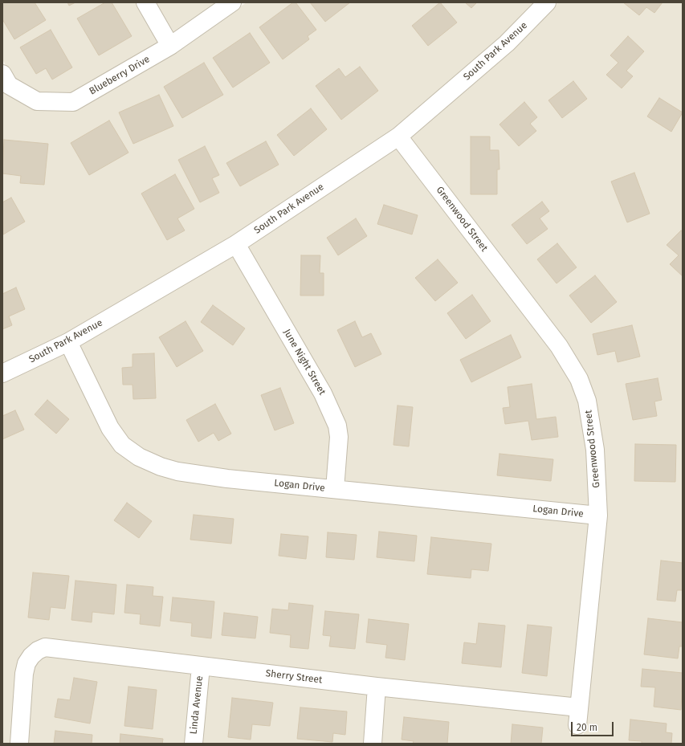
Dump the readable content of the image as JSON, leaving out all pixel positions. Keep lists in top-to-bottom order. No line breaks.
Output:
{"streets":{"street":["South Park Avenue","Blueberry Drive","Greenwood Street","June Night Street","Logan Drive","Sherry Street","Linda Avenue"]},"crossings":[["South Park Avenue","Greenwood Street"],["South Park Avenue","June Night Street"],["South Park Avenue","Logan Drive"],["Greenwood Street","Logan Drive"],["Greenwood Street","Sherry Street"],["June Night Street","Logan Drive"],["Sherry Street","Linda Avenue"]],"scale_bar":"20 m"}
